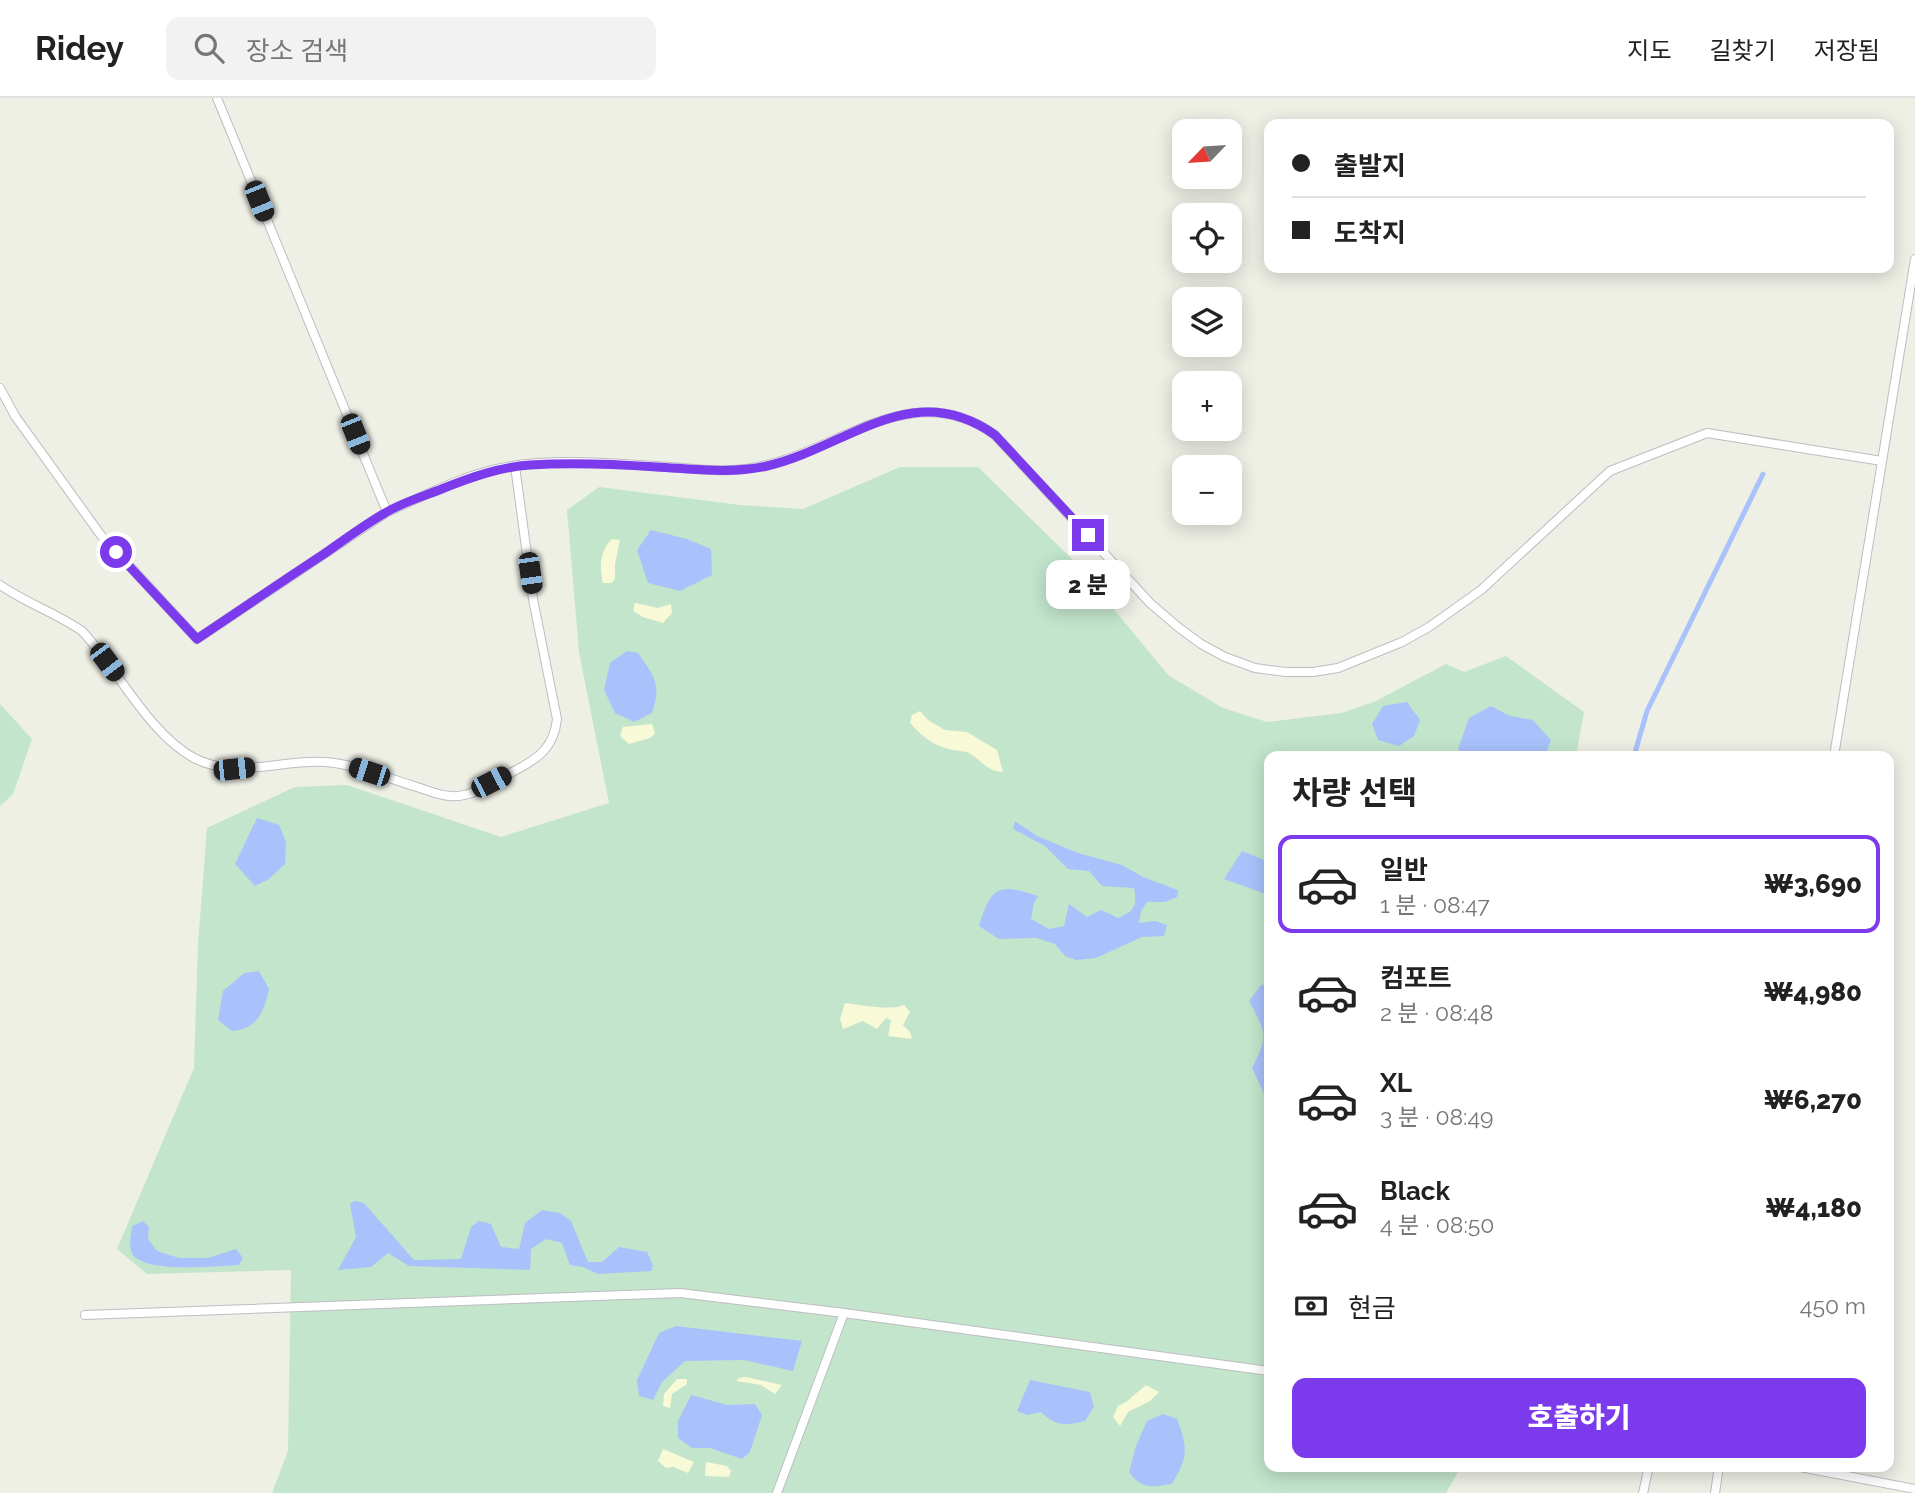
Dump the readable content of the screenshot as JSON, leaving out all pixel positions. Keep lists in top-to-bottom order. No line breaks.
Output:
{"north":"bottom left","page":{"header":"Ridey","search":"장소 검색","nav":["지도","길찾기","저장됨"],"map_buttons":["+","−"],"banner":["출발지","도착지"],"bubble":"2 분","heading":"차량 선택","list":[{"name":"일반","note":"1 분 · 08:47","value":"₩3,690"},{"name":"컴포트","note":"2 분 · 08:48","value":"₩4,980"},{"name":"XL","note":"3 분 · 08:49","value":"₩6,270"},{"name":"Black","note":"4 분 · 08:50","value":"₩4,180"}],"pay":["현금","450 m"],"buttons":"호출하기"}}
